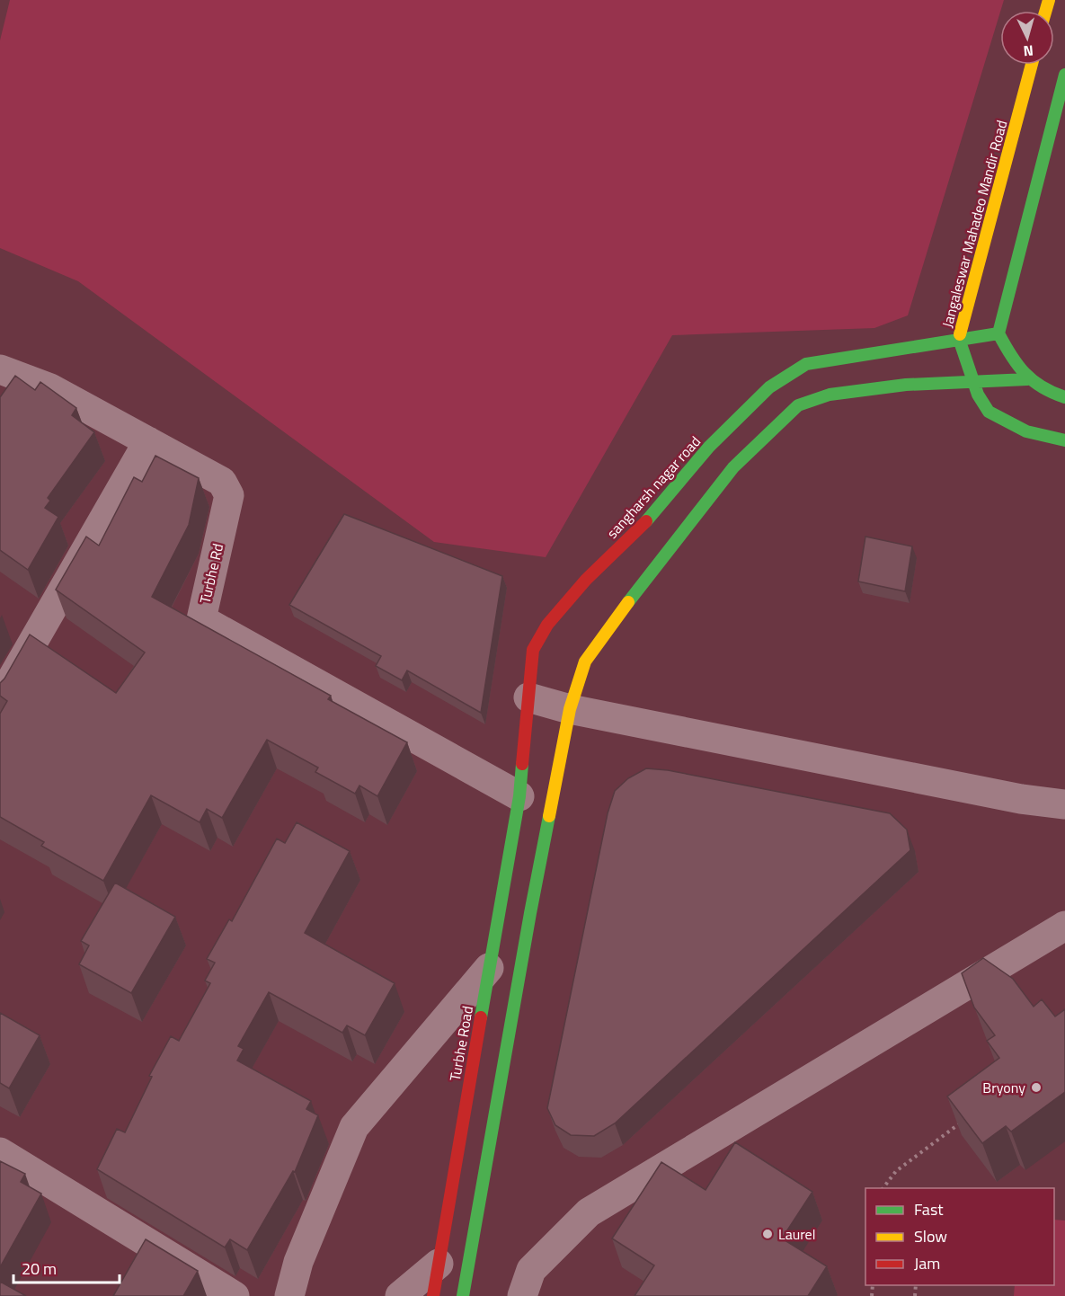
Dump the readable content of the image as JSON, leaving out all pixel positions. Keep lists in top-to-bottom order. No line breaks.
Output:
{"streets":{"street":["Jangaleswar Mahadeo Mandir Road","sangharsh nagar road","Turbhe Rd","Turbhe Road"]},"crossings":[["Jangaleswar Mahadeo Mandir Road","sangharsh nagar road"],["sangharsh nagar road","Turbhe Rd"],["sangharsh nagar road","Turbhe Road"],["Turbhe Rd","Turbhe Road"]],"places":["Bryony","Laurel"],"legend":["Fast","Slow","Jam"],"scale_bar":"20 m","north":"bottom"}
